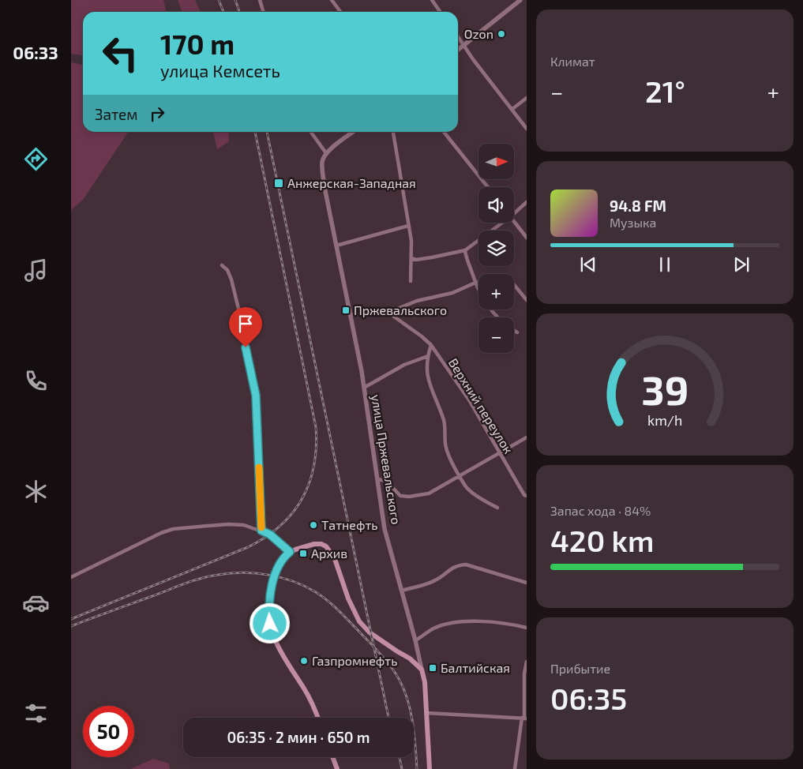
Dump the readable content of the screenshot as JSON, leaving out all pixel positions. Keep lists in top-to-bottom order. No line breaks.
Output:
{"streets":{"main road":["улица Пржевальского"],"street":["Верхний переулок"]},"places":{"other":["Ozon","Татнефть","Газпромнефть"],"transit":["Анжерская-Западная","Пржевальского","Архив","Балтийская"]},"north":"right","page":{"tabs":"06:33","tile":["Климат",["Запас хода · 84%","420 km"],["Прибытие","06:35"]],"turn":["170 m","улица Кемсеть"],"heat":["−","21°","+"],"then":"Затем","map_buttons":["+","−"],"song":["94.8 FM","Музыка"],"limit":"50","trip":"06:35 · 2 мин · 650 m","gauge":["39","km/h"]}}
